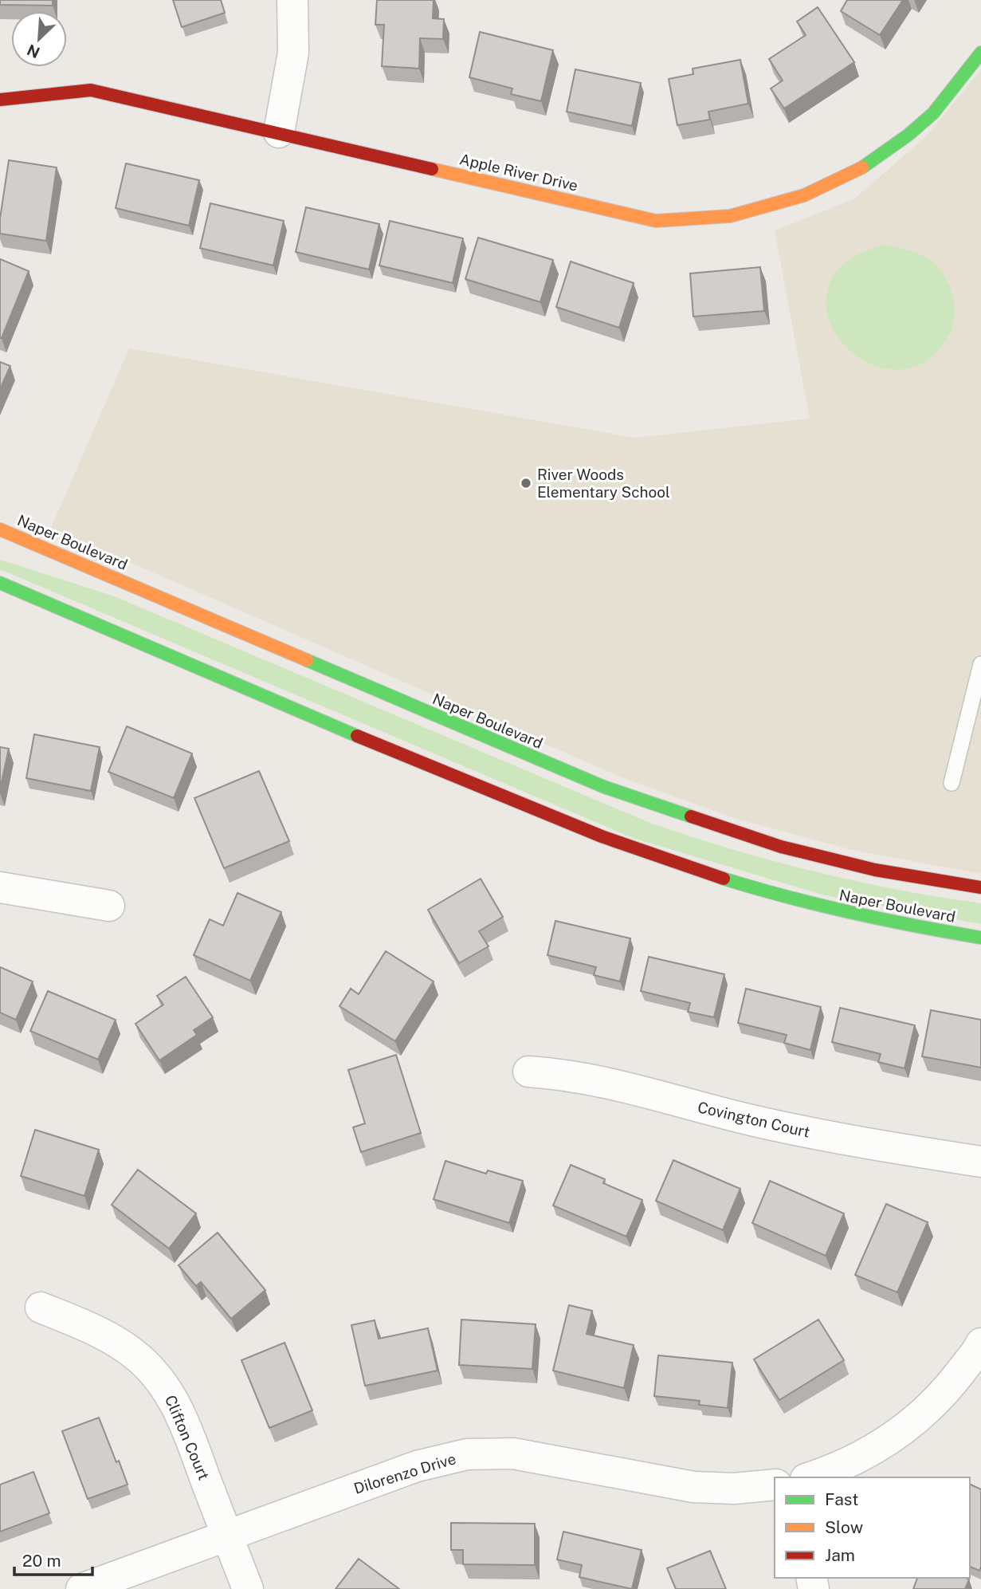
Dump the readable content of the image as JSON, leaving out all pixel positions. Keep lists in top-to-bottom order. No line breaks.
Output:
{"streets":{"main road":["Apple River Drive","Naper Boulevard"],"street":["Covington Court","Clifton Court","Dilorenzo Drive"]},"crossings":[["Clifton Court","Dilorenzo Drive"]],"places":["River Woods Elementary School"],"legend":["Fast","Slow","Jam"],"scale_bar":"20 m","north":"bottom left"}
